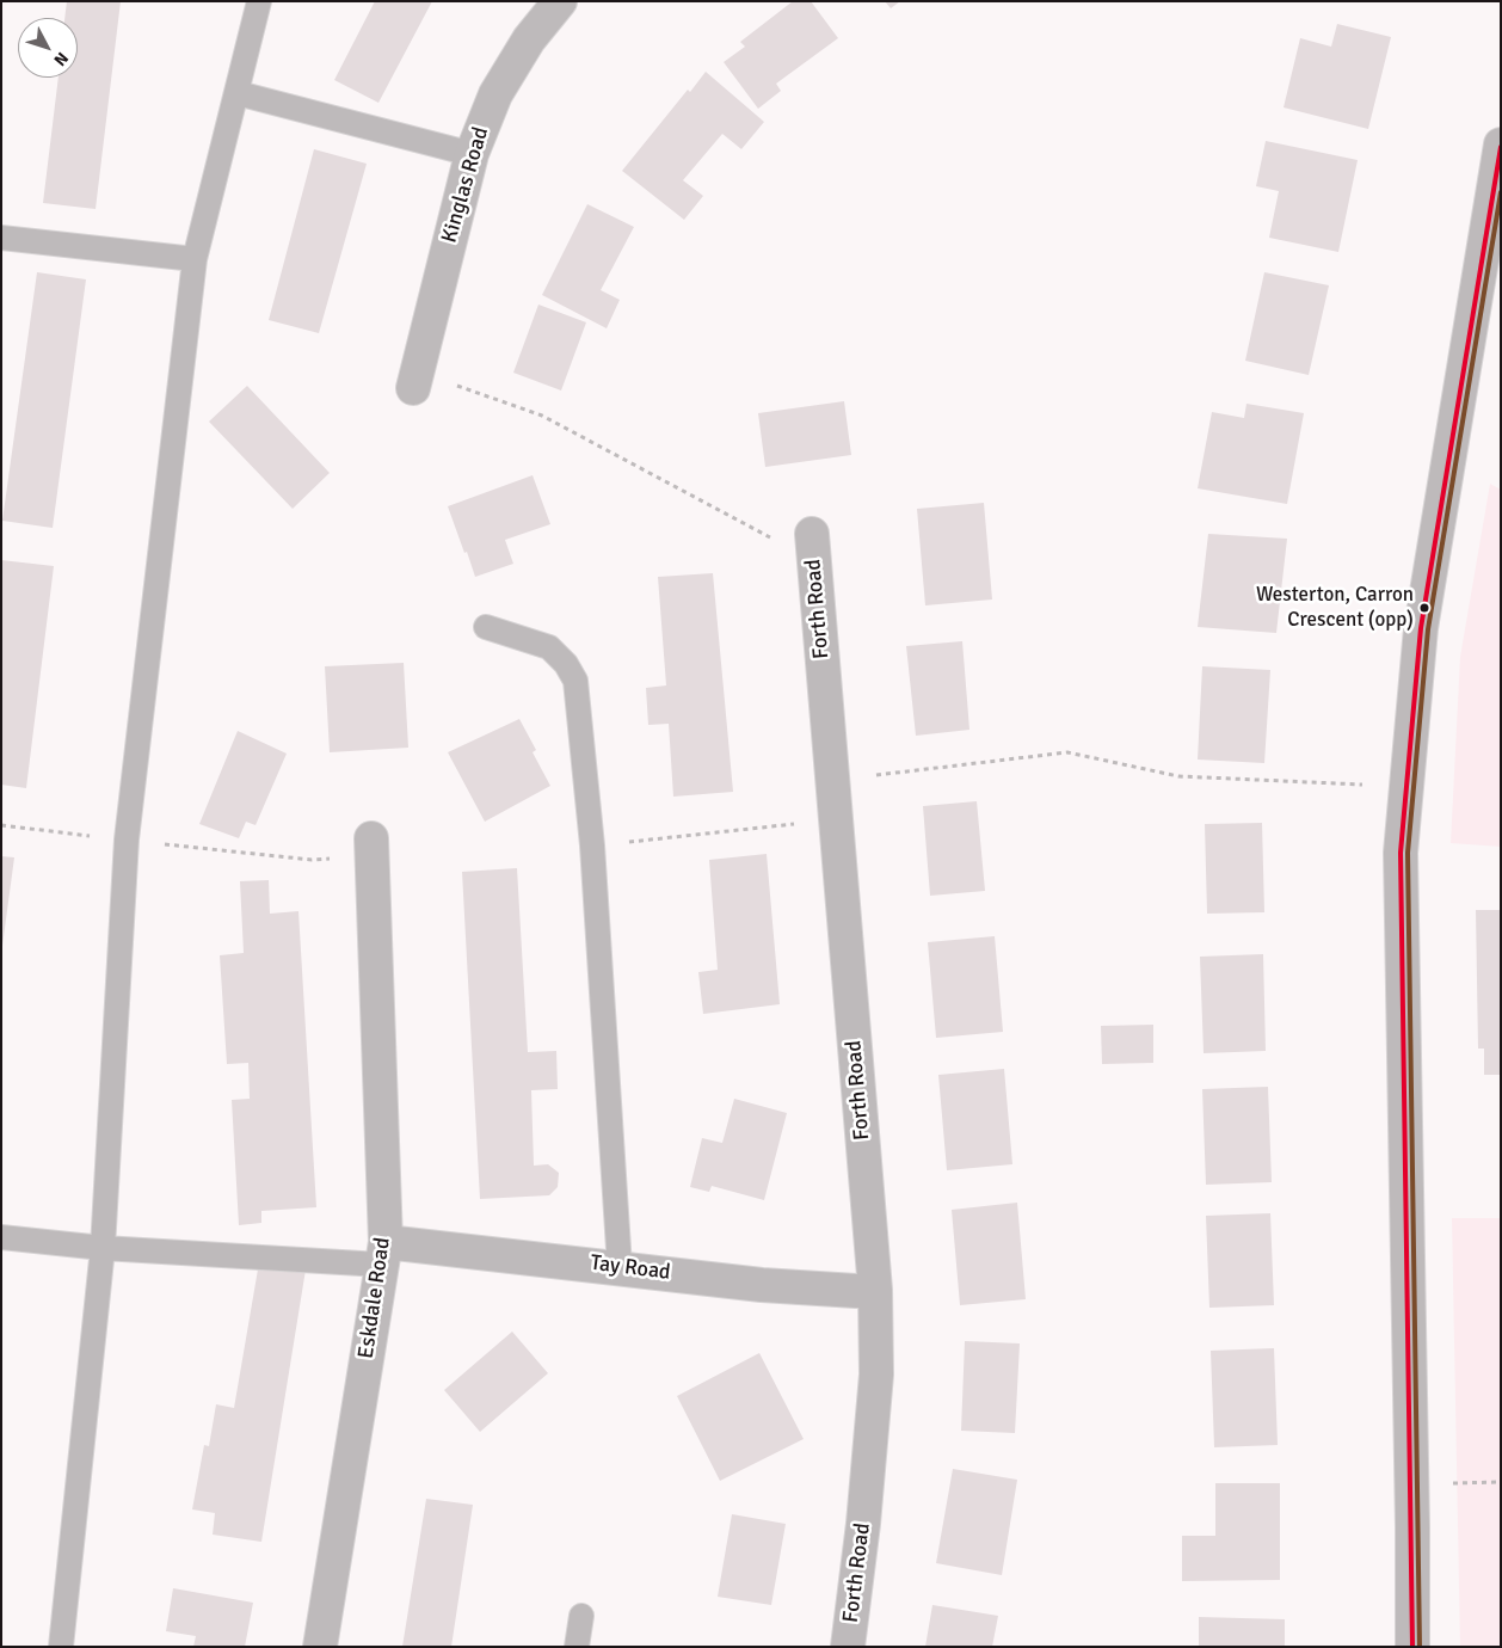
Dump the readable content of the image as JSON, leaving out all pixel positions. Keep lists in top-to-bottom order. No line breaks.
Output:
{"streets":{"street":["Kinglas Road","Forth Road","Tay Road","Eskdale Road"]},"crossings":[["Forth Road","Tay Road"],["Tay Road","Eskdale Road"]],"places":["Westerton, Carron Crescent (opp)"],"north":"bottom right"}
